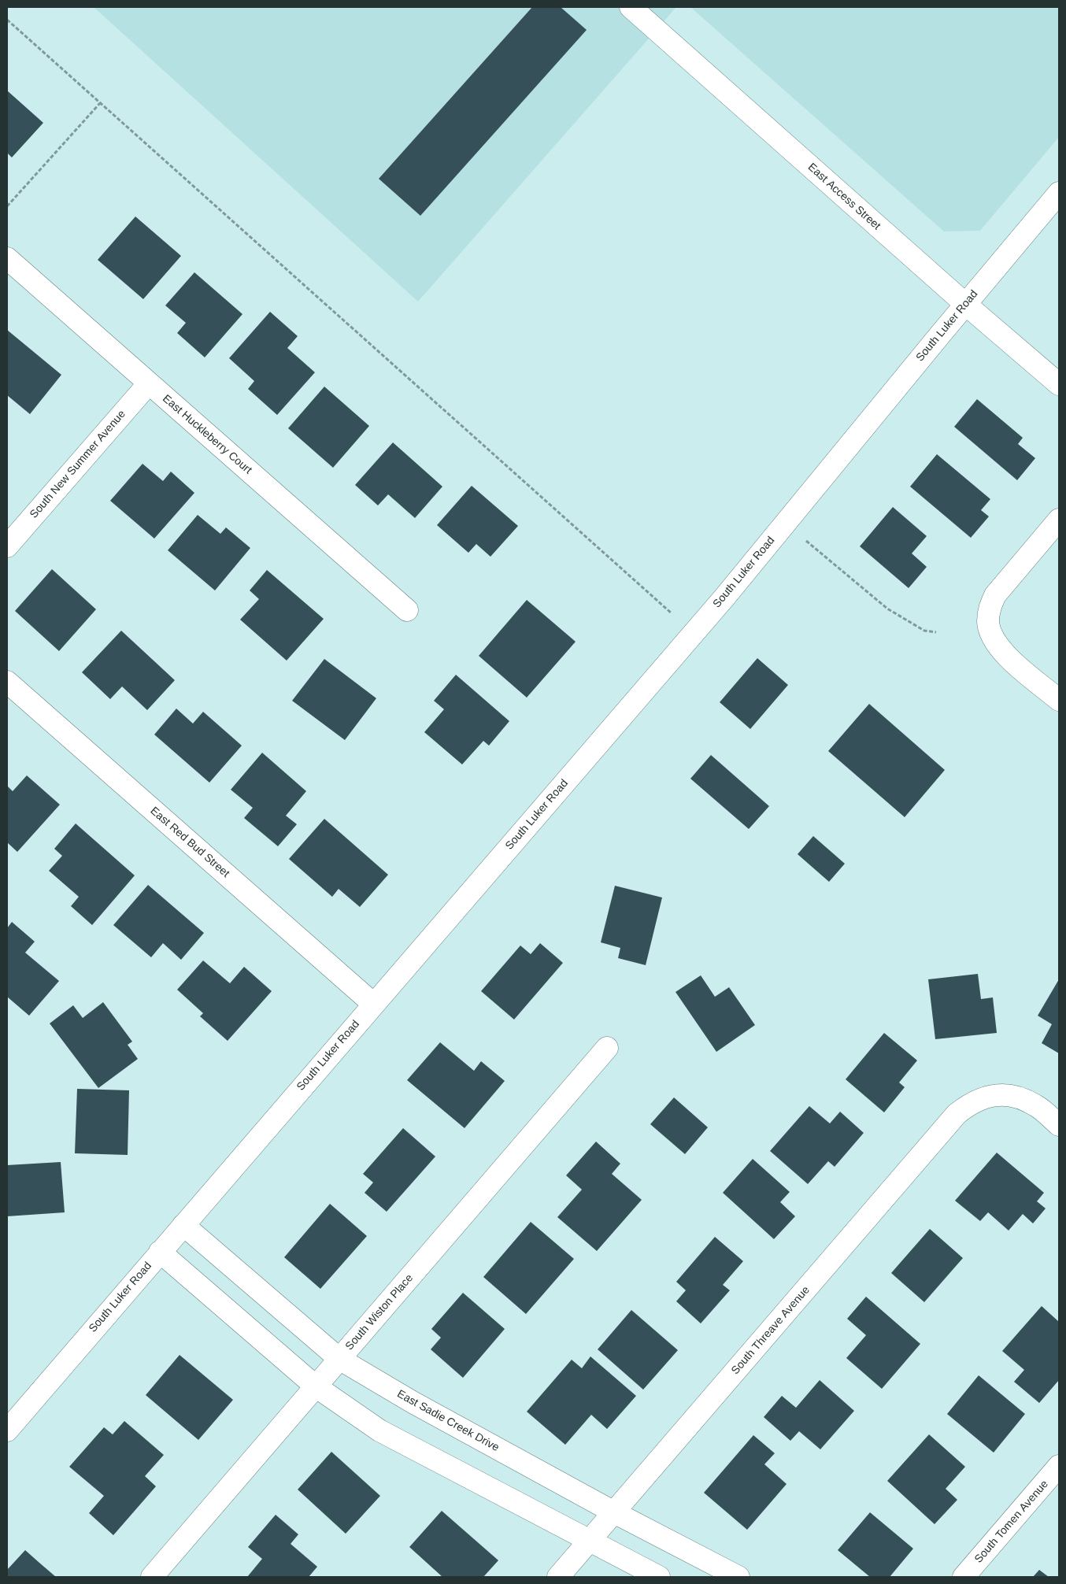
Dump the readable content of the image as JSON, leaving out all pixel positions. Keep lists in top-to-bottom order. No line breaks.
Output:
{"streets":{"street":["East Access Street","South Luker Road","East Huckleberry Court","South New Summer Avenue","East Red Bud Street","South Wiston Place","South Threave Avenue","East Sadie Creek Drive","South Tomen Avenue"]},"crossings":[["East Access Street","South Luker Road"],["South Luker Road","East Red Bud Street"],["South Luker Road","East Sadie Creek Drive"],["East Huckleberry Court","South New Summer Avenue"],["South Wiston Place","East Sadie Creek Drive"],["South Threave Avenue","East Sadie Creek Drive"]]}
